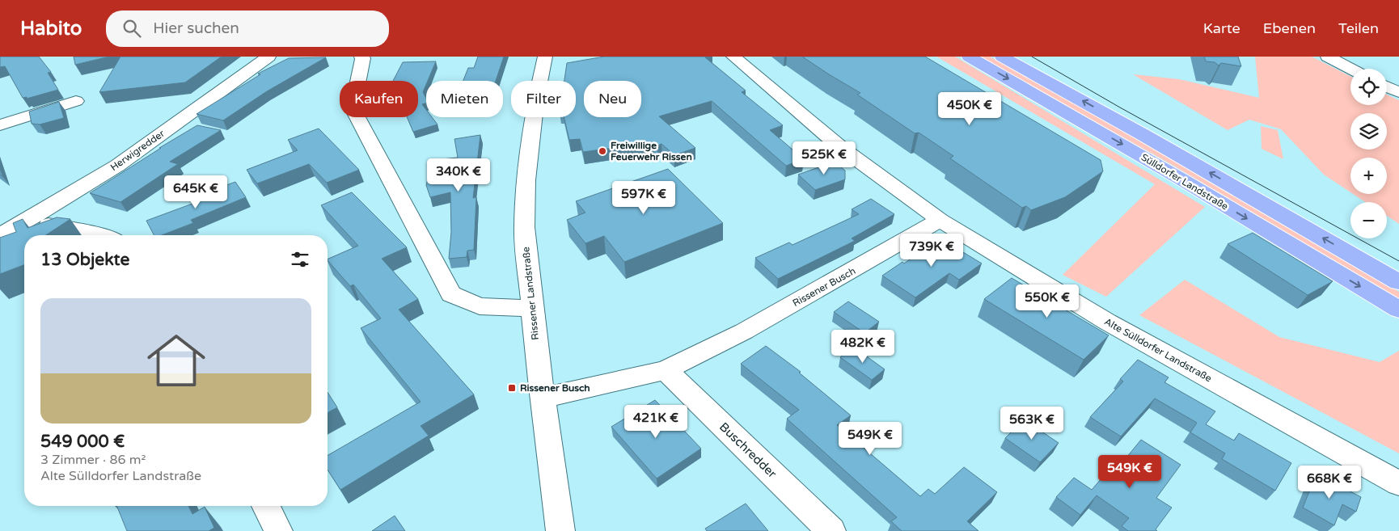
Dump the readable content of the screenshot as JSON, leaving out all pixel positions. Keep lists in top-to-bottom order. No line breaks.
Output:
{"streets":{"highway":["Sülldorfer Landstraße"],"street":["Herwigredder","Rissener Busch","Rissener Landstraße","Alte Sülldorfer Landstraße","Buschredder"]},"crossings":[["Rissener Busch","Rissener Landstraße"],["Rissener Busch","Alte Sülldorfer Landstraße"],["Rissener Busch","Buschredder"]],"places":{"other":["Freiwillige Feuerwehr Rissen"],"transit":["Rissener Busch"]},"page":{"header":"Habito","search":"Hier suchen","nav":["Karte","Ebenen","Teilen"],"map_buttons":["+","−"],"chip":["Kaufen","Mieten","Filter","Neu"],"price":["450K €","525K €","340K €","645K €","597K €","739K €","550K €","482K €","421K €","563K €","549K €","549K €","668K €"],"heading":"13 Objekte","list":[{"name":"549 000 €","note":"3 Zimmer · 86 m² · Alte Sülldorfer Landstraße"}]}}
